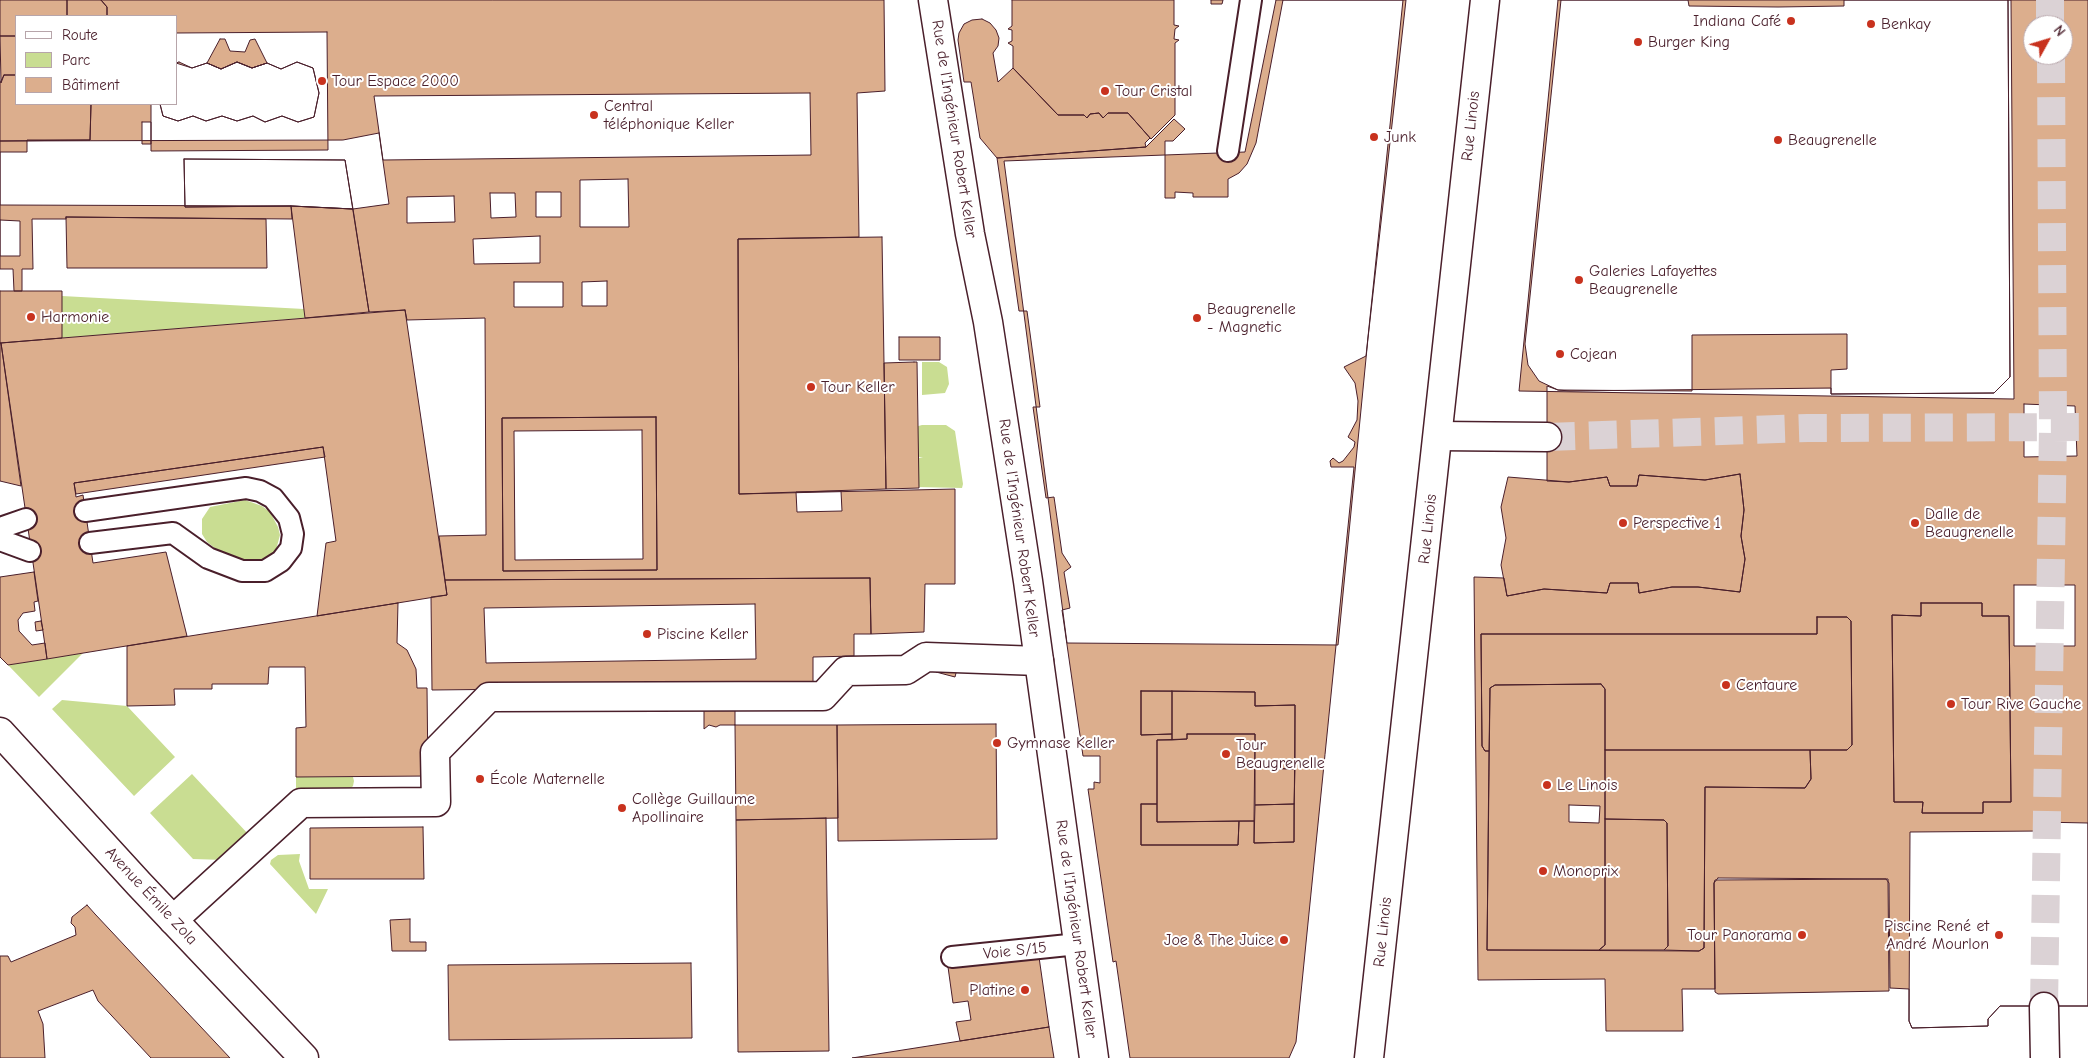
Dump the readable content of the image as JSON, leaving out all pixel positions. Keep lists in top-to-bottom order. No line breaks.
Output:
{"streets":{"street":["Rue Linois","Rue de l'Ingénieur Robert Keller","Avenue Émile Zola"],"lane":["Voie S/15"]},"crossings":[["Rue de l'Ingénieur Robert Keller","Voie S/15"]],"places":["Indiana Café","Benkay","Burger King","Tour Espace 2000","Tour Cristal","Central téléphonique Keller","Junk","Beaugrenelle","Galeries Lafayettes Beaugrenelle","Harmonie","Beaugrenelle - Magnetic","Cojean","Tour Keller","Perspective 1","Dalle de Beaugrenelle","Piscine Keller","Centaure","Tour Rive Gauche","Gymnase Keller","Tour Beaugrenelle","École Maternelle","Le Linois","Collège Guillaume Apollinaire","Monoprix","Tour Panorama","Piscine René et André Mourlon","Joe & The Juice","Platine"],"legend":["Route","Parc","Bâtiment"],"north":"top right"}
